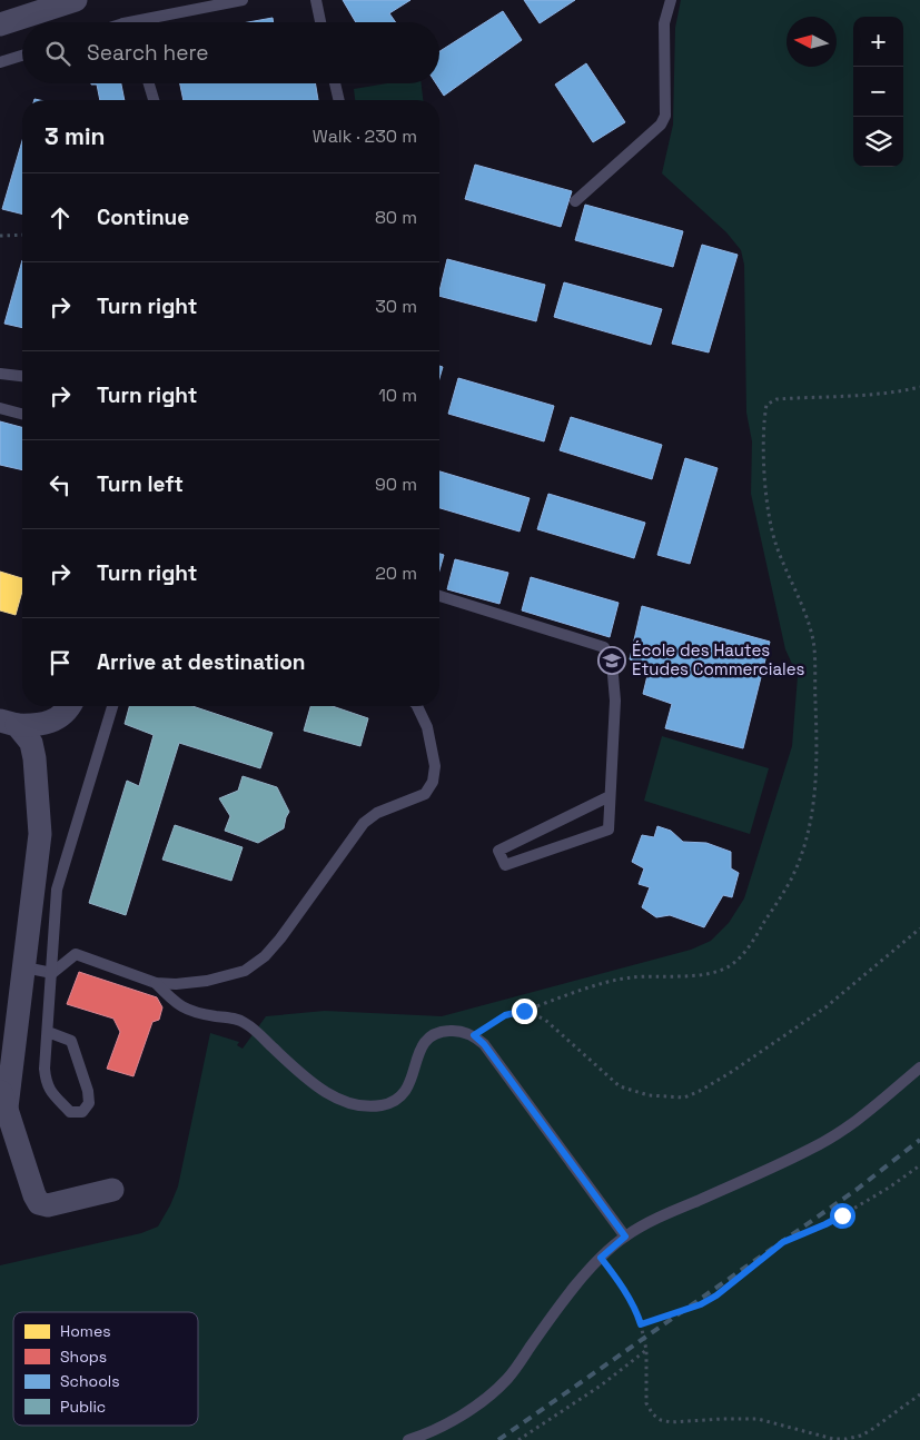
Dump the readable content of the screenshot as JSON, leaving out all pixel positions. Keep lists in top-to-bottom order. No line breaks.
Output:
{"places":{"school or university":["École des Hautes Etudes Commerciales"]},"legend":["Homes","Shops","Schools","Public"],"north":"left","page":{"map_buttons":["+","−"],"search":"Search here","heading":["3 min","Walk · 230 m"],"list":[["Continue","80 m"],["Turn right","30 m"],["Turn right","10 m"],["Turn left","90 m"],["Turn right","20 m"],"Arrive at destination"]}}
